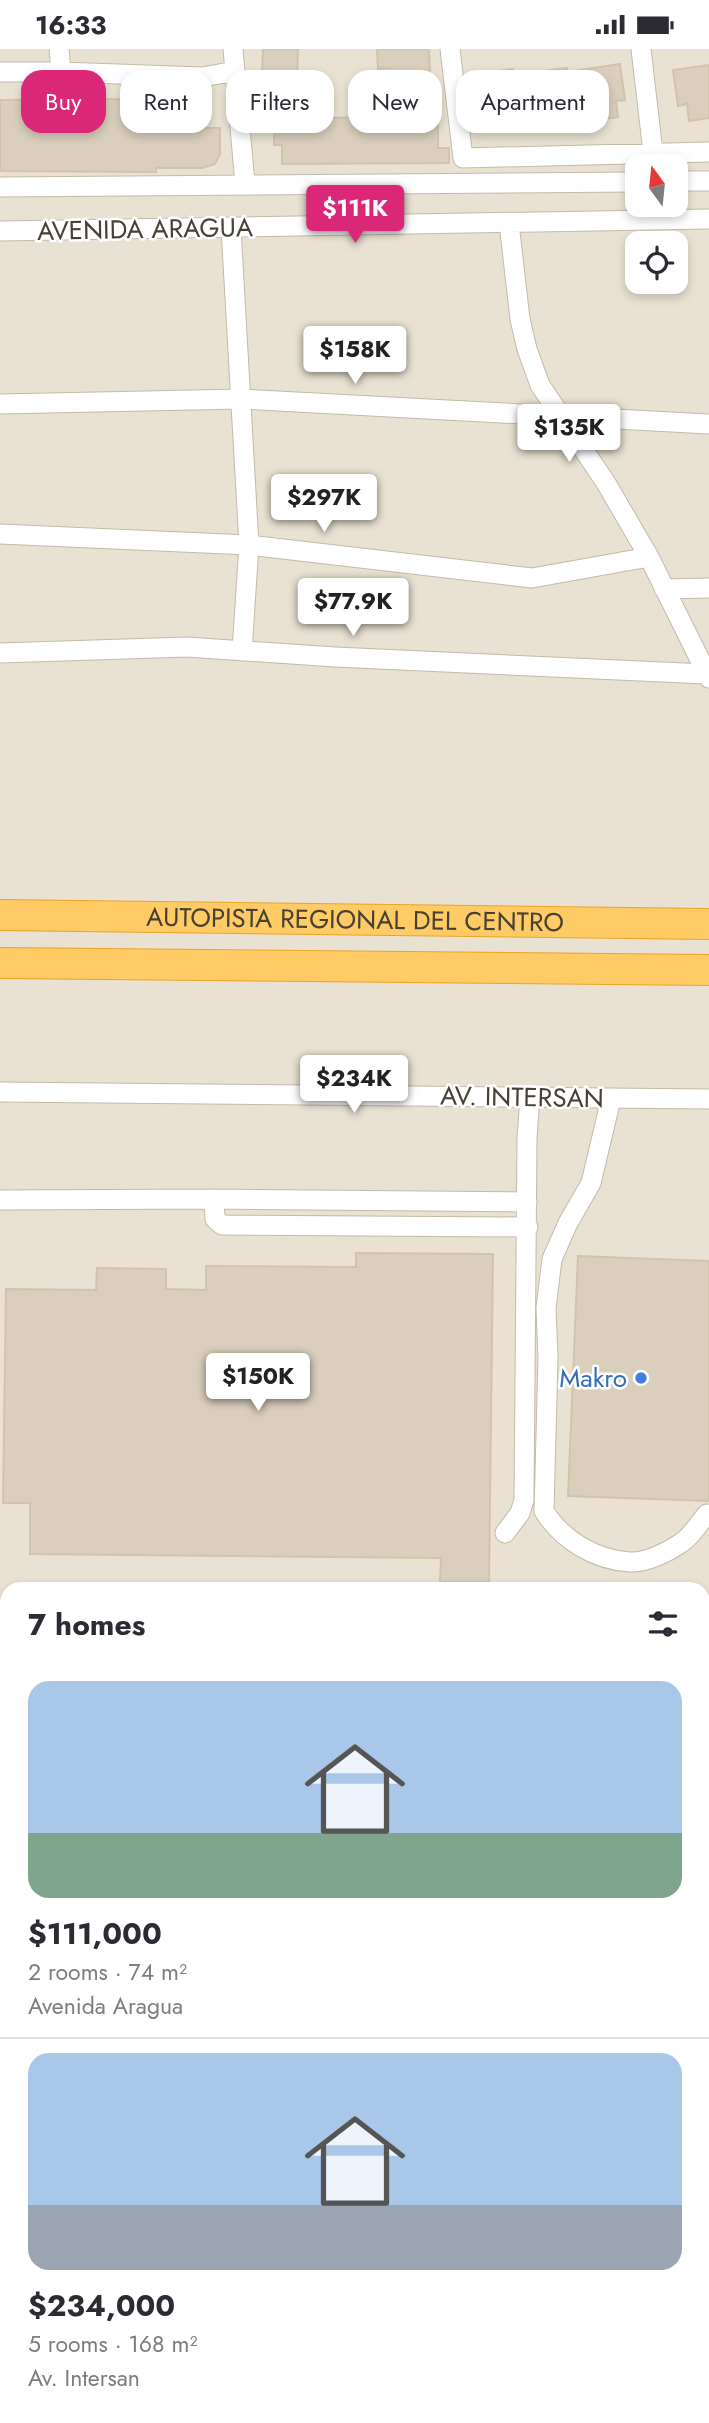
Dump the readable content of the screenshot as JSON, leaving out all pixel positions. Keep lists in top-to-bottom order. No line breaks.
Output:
{"streets":{"highway":["AUTOPISTA REGIONAL DEL CENTRO"],"street":["AVENIDA ARAGUA","AV. INTERSAN"]},"places":["Makro"],"north":"top","page":{"status":"16:33","chip":["Buy","Rent","Filters","New","Apartment"],"price":["$111K","$158K","$135K","$297K","$77.9K","$234K","$150K"],"heading":"7 homes","list":[{"name":"$111,000","note":"2 rooms · 74 m² · Avenida Aragua"},{"name":"$234,000","note":"5 rooms · 168 m² · Av. Intersan"}]}}
